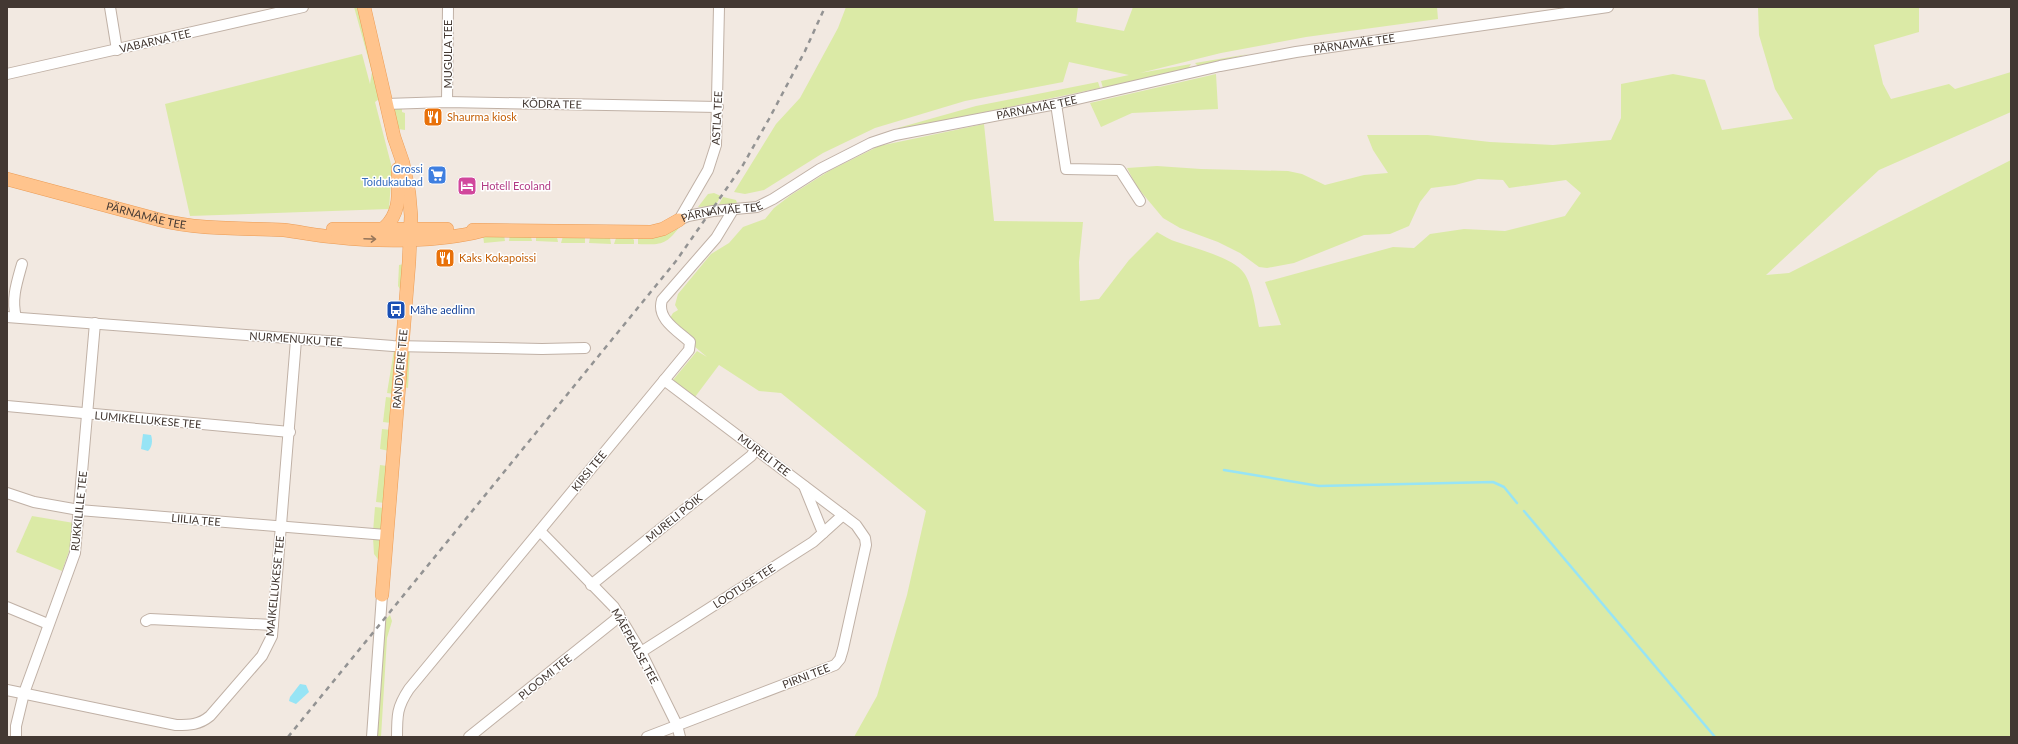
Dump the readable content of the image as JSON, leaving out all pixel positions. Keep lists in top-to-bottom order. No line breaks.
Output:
{"streets":{"main road":["PÄRNAMÄE TEE","RANDVERE TEE"],"street":["VABARNA TEE","MUGULA TEE","KÕDRA TEE","ASTLA TEE","NURMENUKU TEE","LUMIKELLUKESE TEE","MURELI TEE","KIRSI TEE","RUKKILILLE TEE","MURELI PÕIK","LIILIA TEE","MAIKELLUKESE TEE","LOOTUSE TEE","MÄEPEALSE TEE","PIRNI TEE","PLOOMI TEE"]},"crossings":[["PÄRNAMÄE TEE","ASTLA TEE"],["PÄRNAMÄE TEE","RANDVERE TEE"],["PÄRNAMÄE TEE","KIRSI TEE"],["MUGULA TEE","KÕDRA TEE"],["KÕDRA TEE","ASTLA TEE"],["KÕDRA TEE","RANDVERE TEE"],["NURMENUKU TEE","RANDVERE TEE"],["NURMENUKU TEE","RUKKILILLE TEE"],["NURMENUKU TEE","MAIKELLUKESE TEE"],["RANDVERE TEE","LIILIA TEE"],["LUMIKELLUKESE TEE","RUKKILILLE TEE"],["LUMIKELLUKESE TEE","MAIKELLUKESE TEE"],["MURELI TEE","KIRSI TEE"],["MURELI TEE","MURELI PÕIK"],["MURELI TEE","LOOTUSE TEE"],["MURELI TEE","PIRNI TEE"],["KIRSI TEE","MÄEPEALSE TEE"],["RUKKILILLE TEE","LIILIA TEE"],["RUKKILILLE TEE","MAIKELLUKESE TEE"],["MURELI PÕIK","MÄEPEALSE TEE"],["LIILIA TEE","MAIKELLUKESE TEE"],["LOOTUSE TEE","MÄEPEALSE TEE"],["MÄEPEALSE TEE","PIRNI TEE"],["MÄEPEALSE TEE","PLOOMI TEE"]],"places":{"restaurant":["Shaurma kiosk","Kaks Kokapoissi"],"supermarket":["Grossi Toidukaubad"],"hotel":["Hotell Ecoland"],"bus stop":["Mähe aedlinn"]}}
